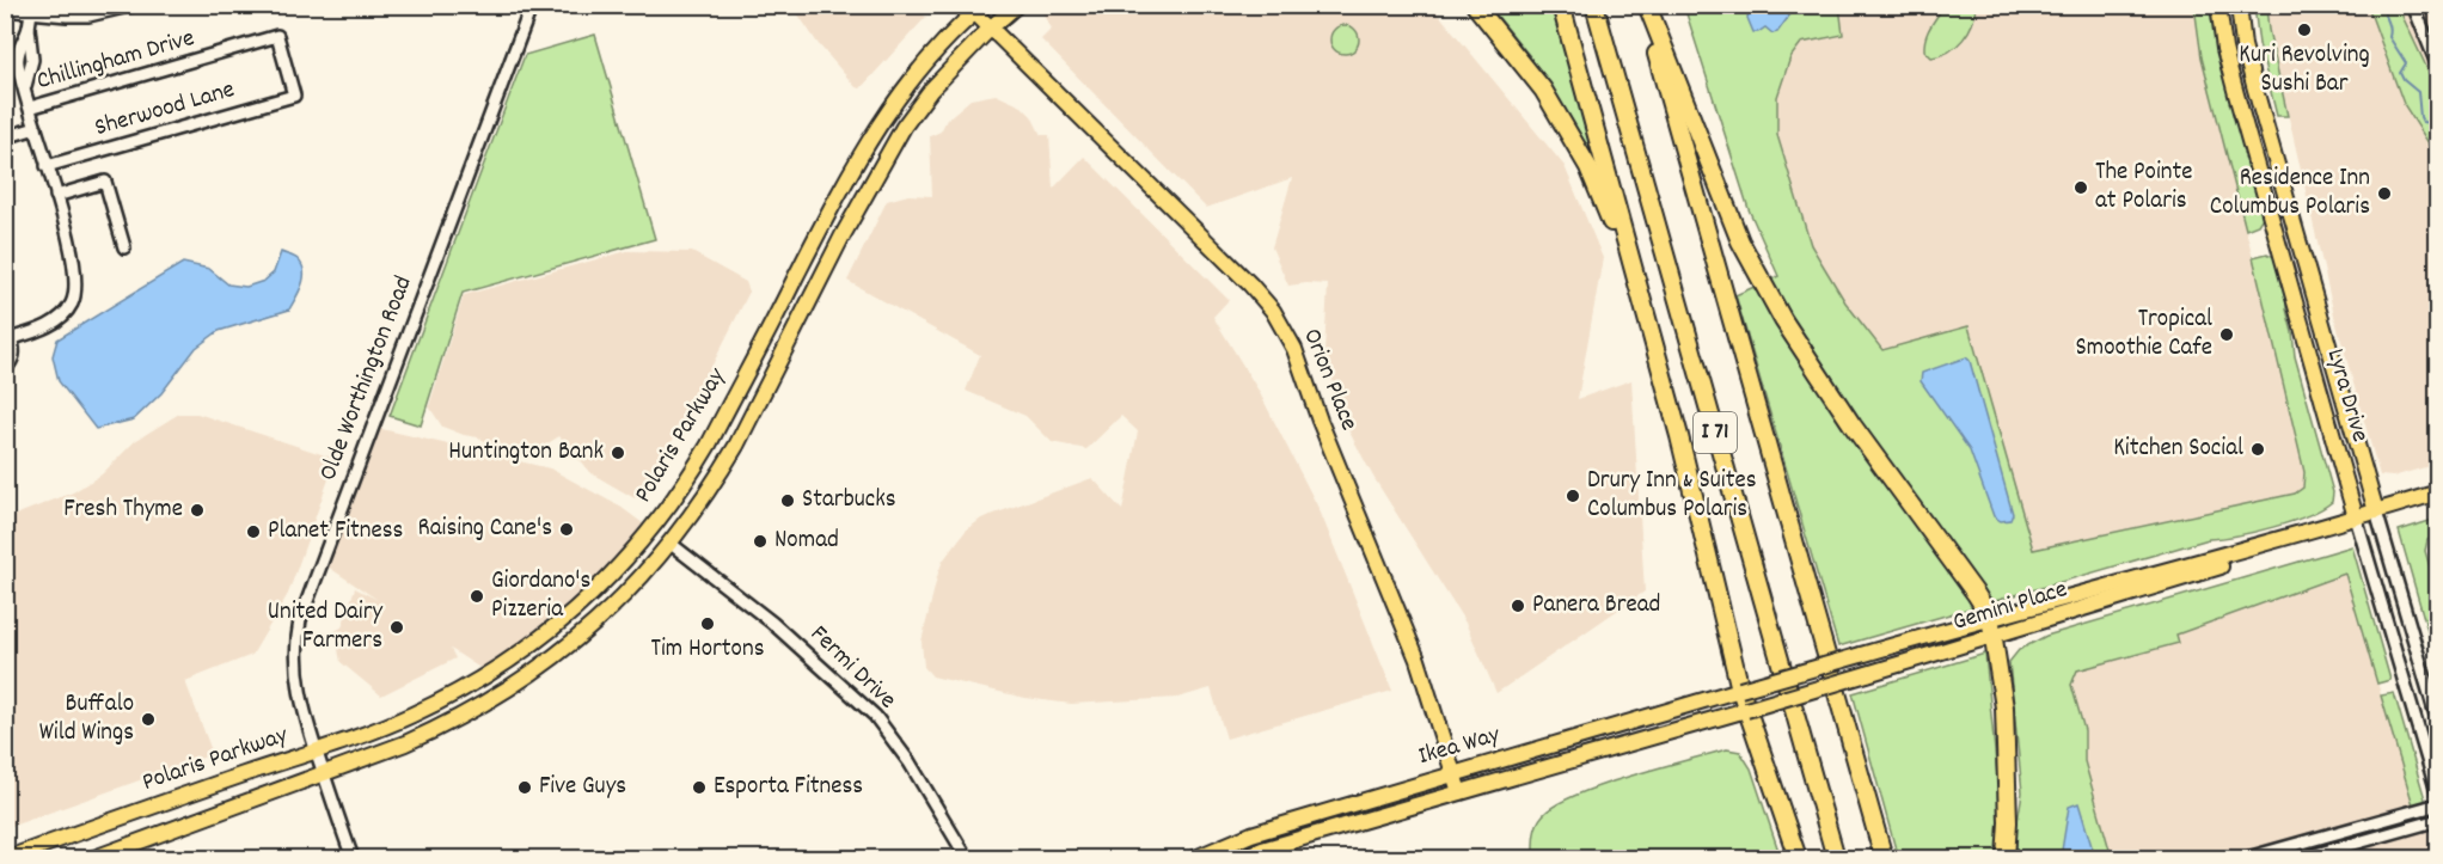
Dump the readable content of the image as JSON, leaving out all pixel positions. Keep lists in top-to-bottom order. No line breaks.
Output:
{"streets":{"highway":["I 71"],"main road":["Orion Place","Lyra Drive","Polaris Parkway","Gemini Place","Ikea Way"],"street":["Chillingham Drive","Sherwood Lane","Olde Worthington Road","Fermi Drive"]},"crossings":[["Chillingham Drive","Sherwood Lane"],["Olde Worthington Road","Polaris Parkway"],["Orion Place","Polaris Parkway"],["Orion Place","Ikea Way"],["Lyra Drive","Gemini Place"],["Polaris Parkway","Fermi Drive"],["Gemini Place","Ikea Way"]],"places":["Kuri Revolving Sushi Bar","The Pointe at Polaris","Residence Inn Columbus Polaris","Tropical Smoothie Cafe","Kitchen Social","Huntington Bank","Drury Inn & Suites Columbus Polaris","Starbucks","Fresh Thyme","Raising Cane's","Planet Fitness","Nomad","Giordano's Pizzeria","Panera Bread","Tim Hortons","United Dairy Farmers","Buffalo Wild Wings","Five Guys","Esporta Fitness"]}
